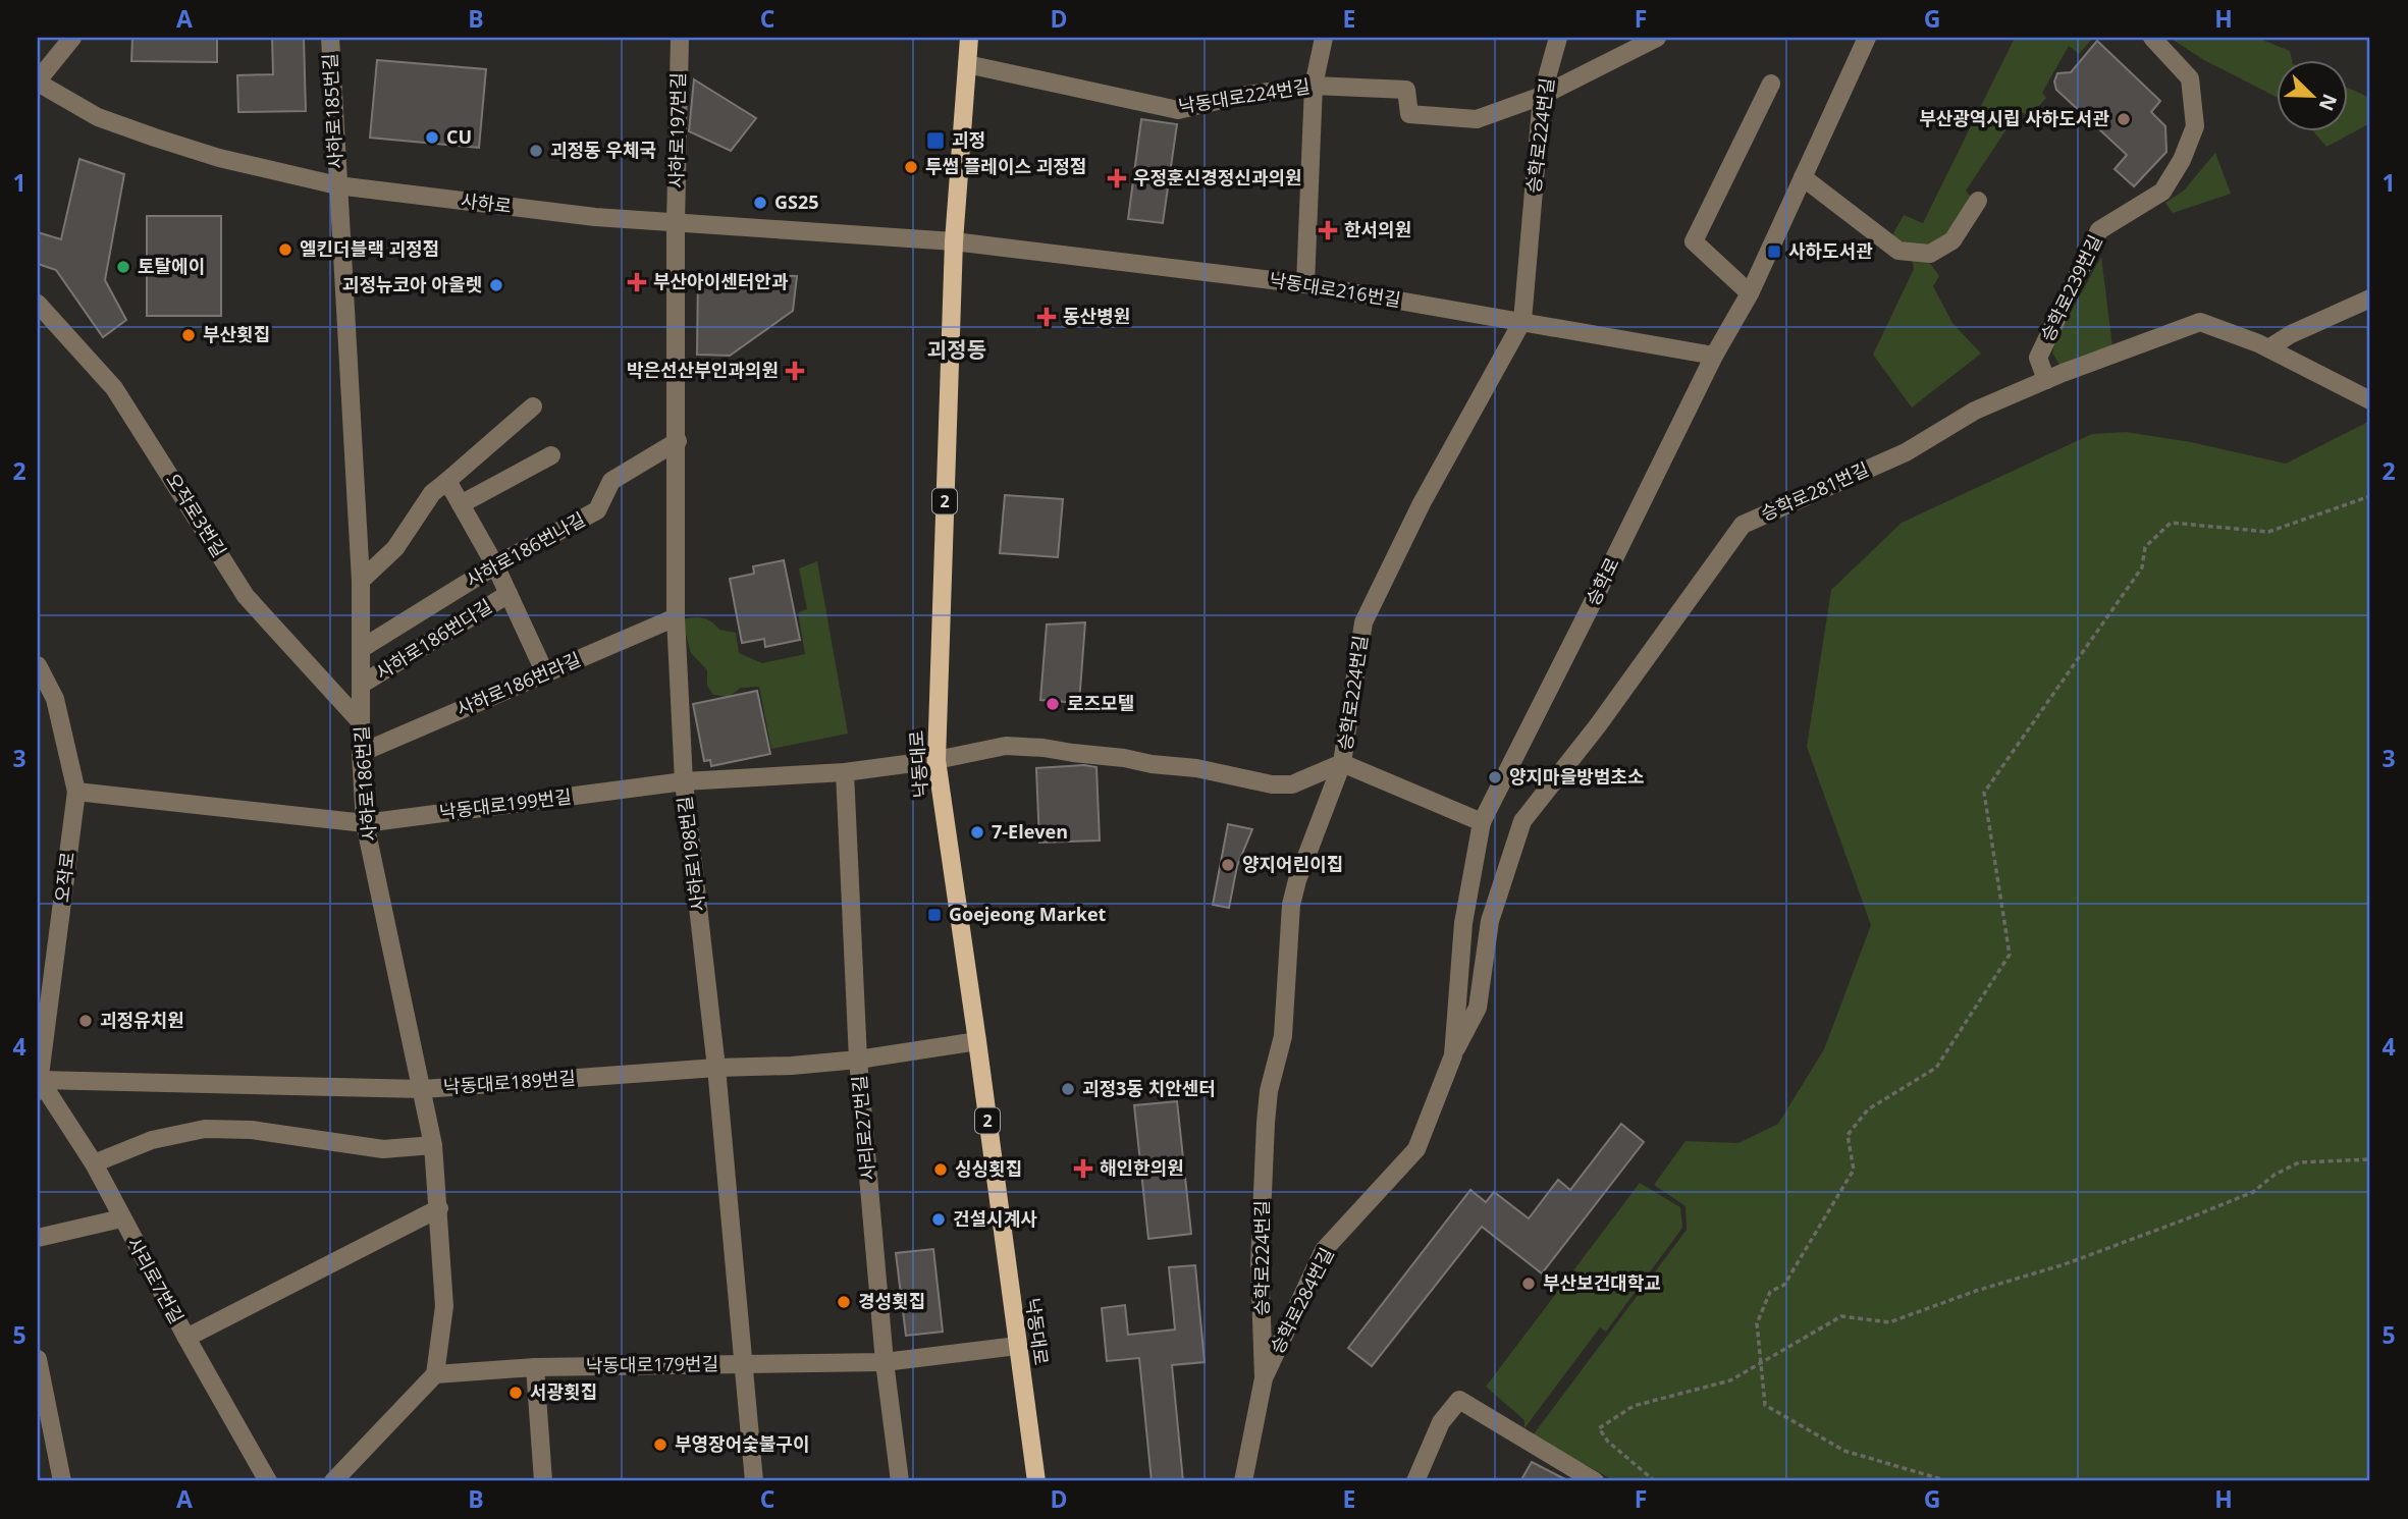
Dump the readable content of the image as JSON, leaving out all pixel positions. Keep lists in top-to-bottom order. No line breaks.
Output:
{"streets":{"main road":["2","낙동대로"],"street":["낙동대로224번길","사하로185번길","사하로197번길","승학로224번길","사하로","승학로239번길","낙동대로216번길","승학로281번길","오작로3번길","사하로186번나길","승학로","사하로186번다길","사하로186번라길","사하로186번길","낙동대로199번길","사하로198번길","오작로","낙동대로189번길","사리로27번길","사리로7번길","승학로284번길","낙동대로179번길"]},"crossings":[["낙동대로224번길","승학로224번길"],["낙동대로224번길","낙동대로"],["사하로185번길","사하로"],["사하로185번길","사하로186번길"],["사하로197번길","사하로"],["사하로197번길","사하로198번길"],["승학로224번길","낙동대로216번길"],["승학로224번길","낙동대로199번길"],["승학로224번길","승학로284번길"],["사하로","낙동대로216번길"],["사하로","낙동대로"],["사하로","사하로186번길"],["사하로","사하로198번길"],["승학로239번길","승학로281번길"],["낙동대로216번길","승학로"],["낙동대로216번길","낙동대로"],["승학로281번길","승학로"],["오작로3번길","사하로186번길"],["사하로186번나길","사하로186번길"],["사하로186번나길","사하로198번길"],["승학로","승학로284번길"],["사하로186번다길","사하로186번길"],["사하로186번라길","사하로186번길"],["사하로186번라길","사하로198번길"],["낙동대로","낙동대로199번길"],["낙동대로","낙동대로189번길"],["낙동대로","낙동대로179번길"],["사하로186번길","낙동대로199번길"],["사하로186번길","낙동대로189번길"],["사하로186번길","낙동대로179번길"],["낙동대로199번길","사하로198번길"],["낙동대로199번길","오작로"],["낙동대로199번길","사리로27번길"],["사하로198번길","낙동대로189번길"],["사하로198번길","낙동대로179번길"],["오작로","낙동대로189번길"],["오작로","사리로7번길"],["낙동대로189번길","사리로27번길"],["낙동대로189번길","사리로7번길"],["사리로27번길","낙동대로179번길"]],"districts":["괴정동"],"places":{"other":["부산광역시립 사하도서관","CU","괴정동 우체국","투썸 플레이스 괴정점","GS25","엘킨더블랙 괴정점","토탈에이","괴정뉴코아 아울렛","부산횟집","로즈모텔","양지마을방범초소","7-Eleven","양지어린이집","괴정유치원","괴정3동 치안센터","싱싱횟집","건설시계사","부산보건대학교","경성횟집","서광횟집","부영장어숯불구이"],"transit":["괴정","사하도서관","Goejeong Market"],"health":["우정훈신경정신과의원","한서의원","부산아이센터안과","동산병원","박은선산부인과의원","해인한의원"]},"north":"bottom right","grid":{"columns":["A","B","C","D","E","F","G","H"],"rows":["1","2","3","4","5"]}}
